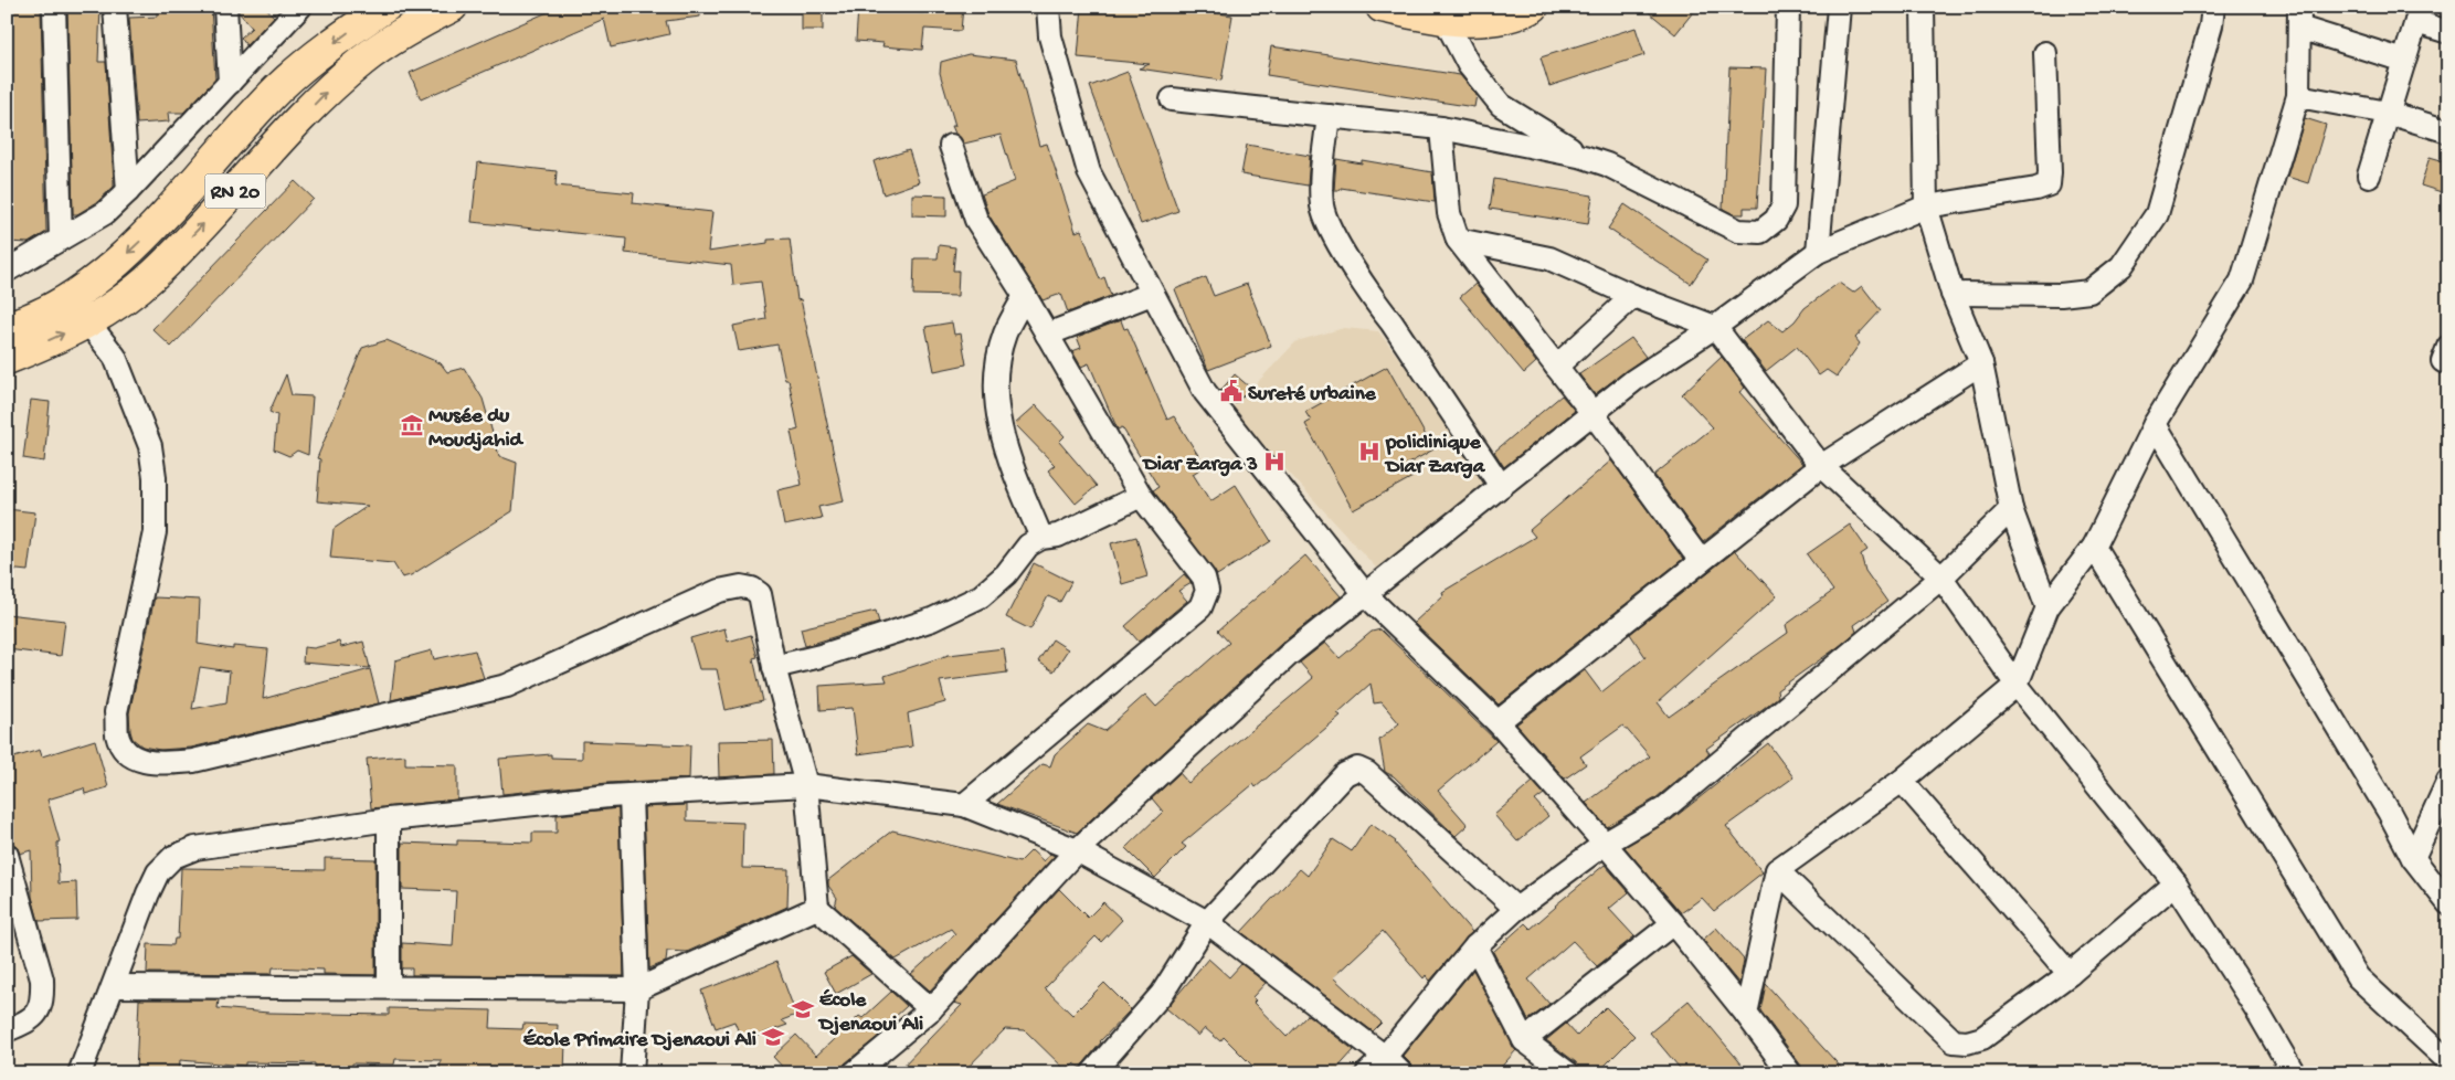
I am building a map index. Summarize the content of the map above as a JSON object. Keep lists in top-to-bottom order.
{
  "streets": {
    "main road": ["RN 20"]
  },
  "places": {
    "public building": ["Sureté urbaine"],
    "museum": ["Musée du Moudjahid"],
    "hospital": ["policlinique Diar Zarga", "Diar Zarga 3"],
    "school or university": ["École Djenaoui Ali", "École Primaire Djenaoui Ali"]
  }
}
